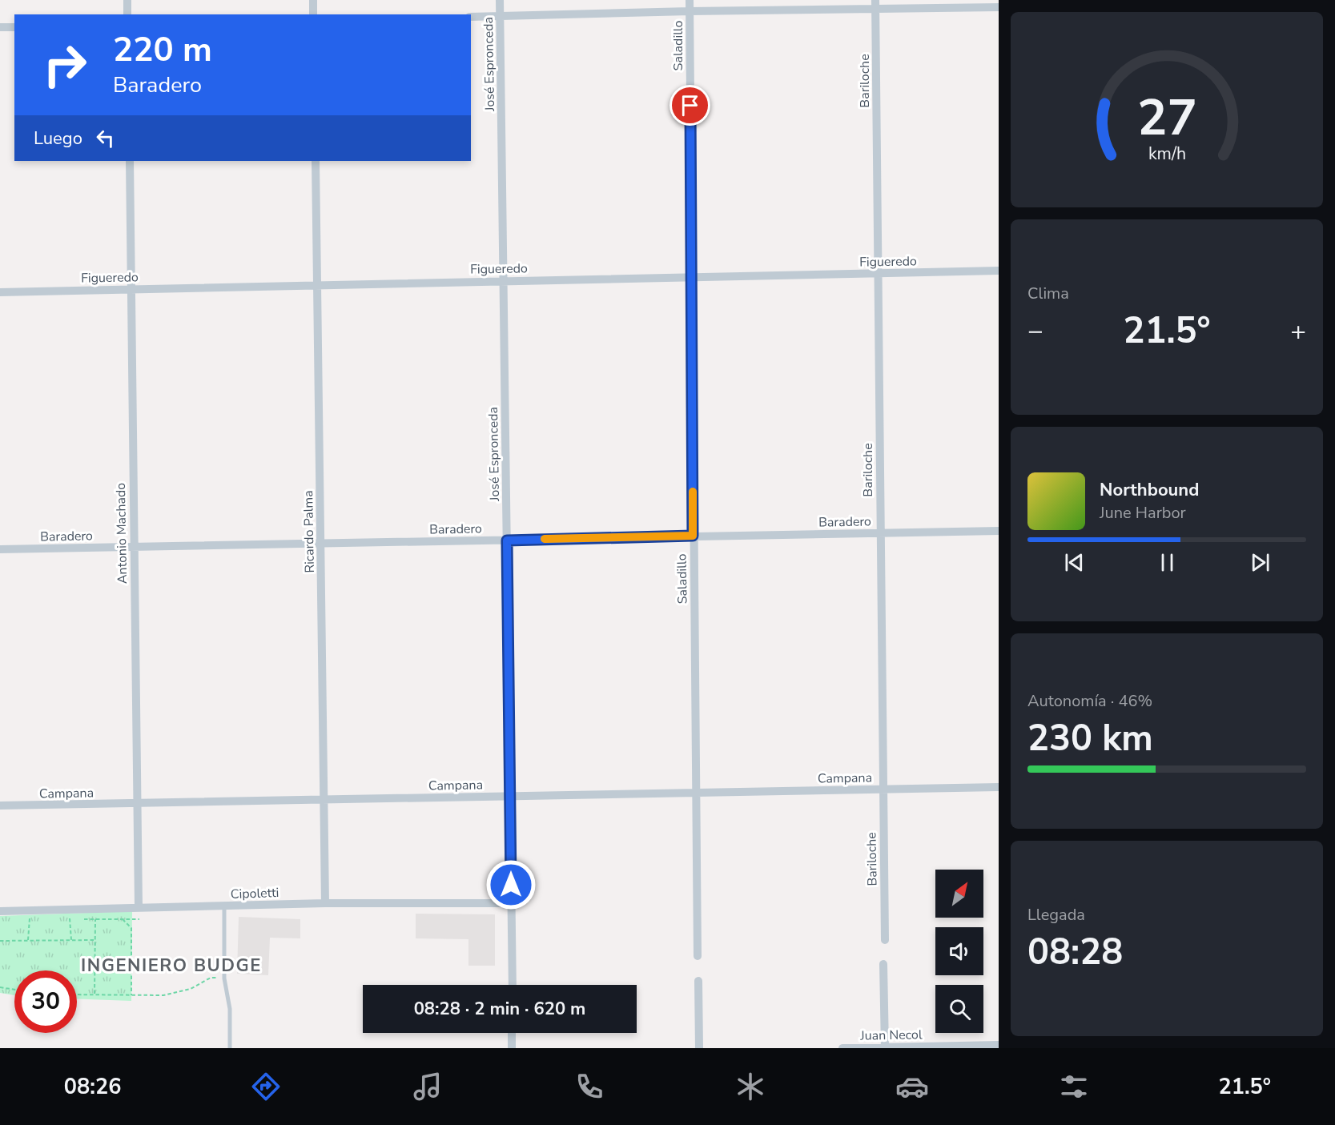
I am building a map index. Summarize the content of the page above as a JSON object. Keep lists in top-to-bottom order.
{
  "streets": {
    "street": [
      "Saladillo",
      "José Espronceda",
      "Bariloche",
      "Figueredo",
      "Baradero",
      "Ricardo Palma",
      "Antonio Machado",
      "Campana",
      "Cipoletti",
      "Juan Necol"
    ]
  },
  "crossings": [
    ["Saladillo", "Figueredo"],
    ["Saladillo", "Baradero"],
    ["Saladillo", "Campana"],
    ["José Espronceda", "Figueredo"],
    ["José Espronceda", "Baradero"],
    ["José Espronceda", "Campana"],
    ["José Espronceda", "Cipoletti"],
    ["Bariloche", "Figueredo"],
    ["Bariloche", "Baradero"],
    ["Bariloche", "Campana"],
    ["Figueredo", "Ricardo Palma"],
    ["Figueredo", "Antonio Machado"],
    ["Baradero", "Ricardo Palma"],
    ["Baradero", "Antonio Machado"],
    ["Ricardo Palma", "Campana"],
    ["Ricardo Palma", "Cipoletti"],
    ["Antonio Machado", "Campana"],
    ["Antonio Machado", "Cipoletti"]
  ],
  "districts": ["INGENIERO BUDGE"],
  "north": "top right",
  "page": {
    "turn": ["220 m", "Baradero"],
    "then": "Luego",
    "tile": [
      "Clima",
      ["Autonomía · 46%", "230 km"],
      ["Llegada", "08:28"]
    ],
    "heat": ["−", "21.5°", "+"],
    "song": ["Northbound", "June Harbor"],
    "limit": "30",
    "trip": "08:28 · 2 min · 620 m",
    "tabs": ["08:26", "21.5°"],
    "gauge": ["27", "km/h"]
  }
}
